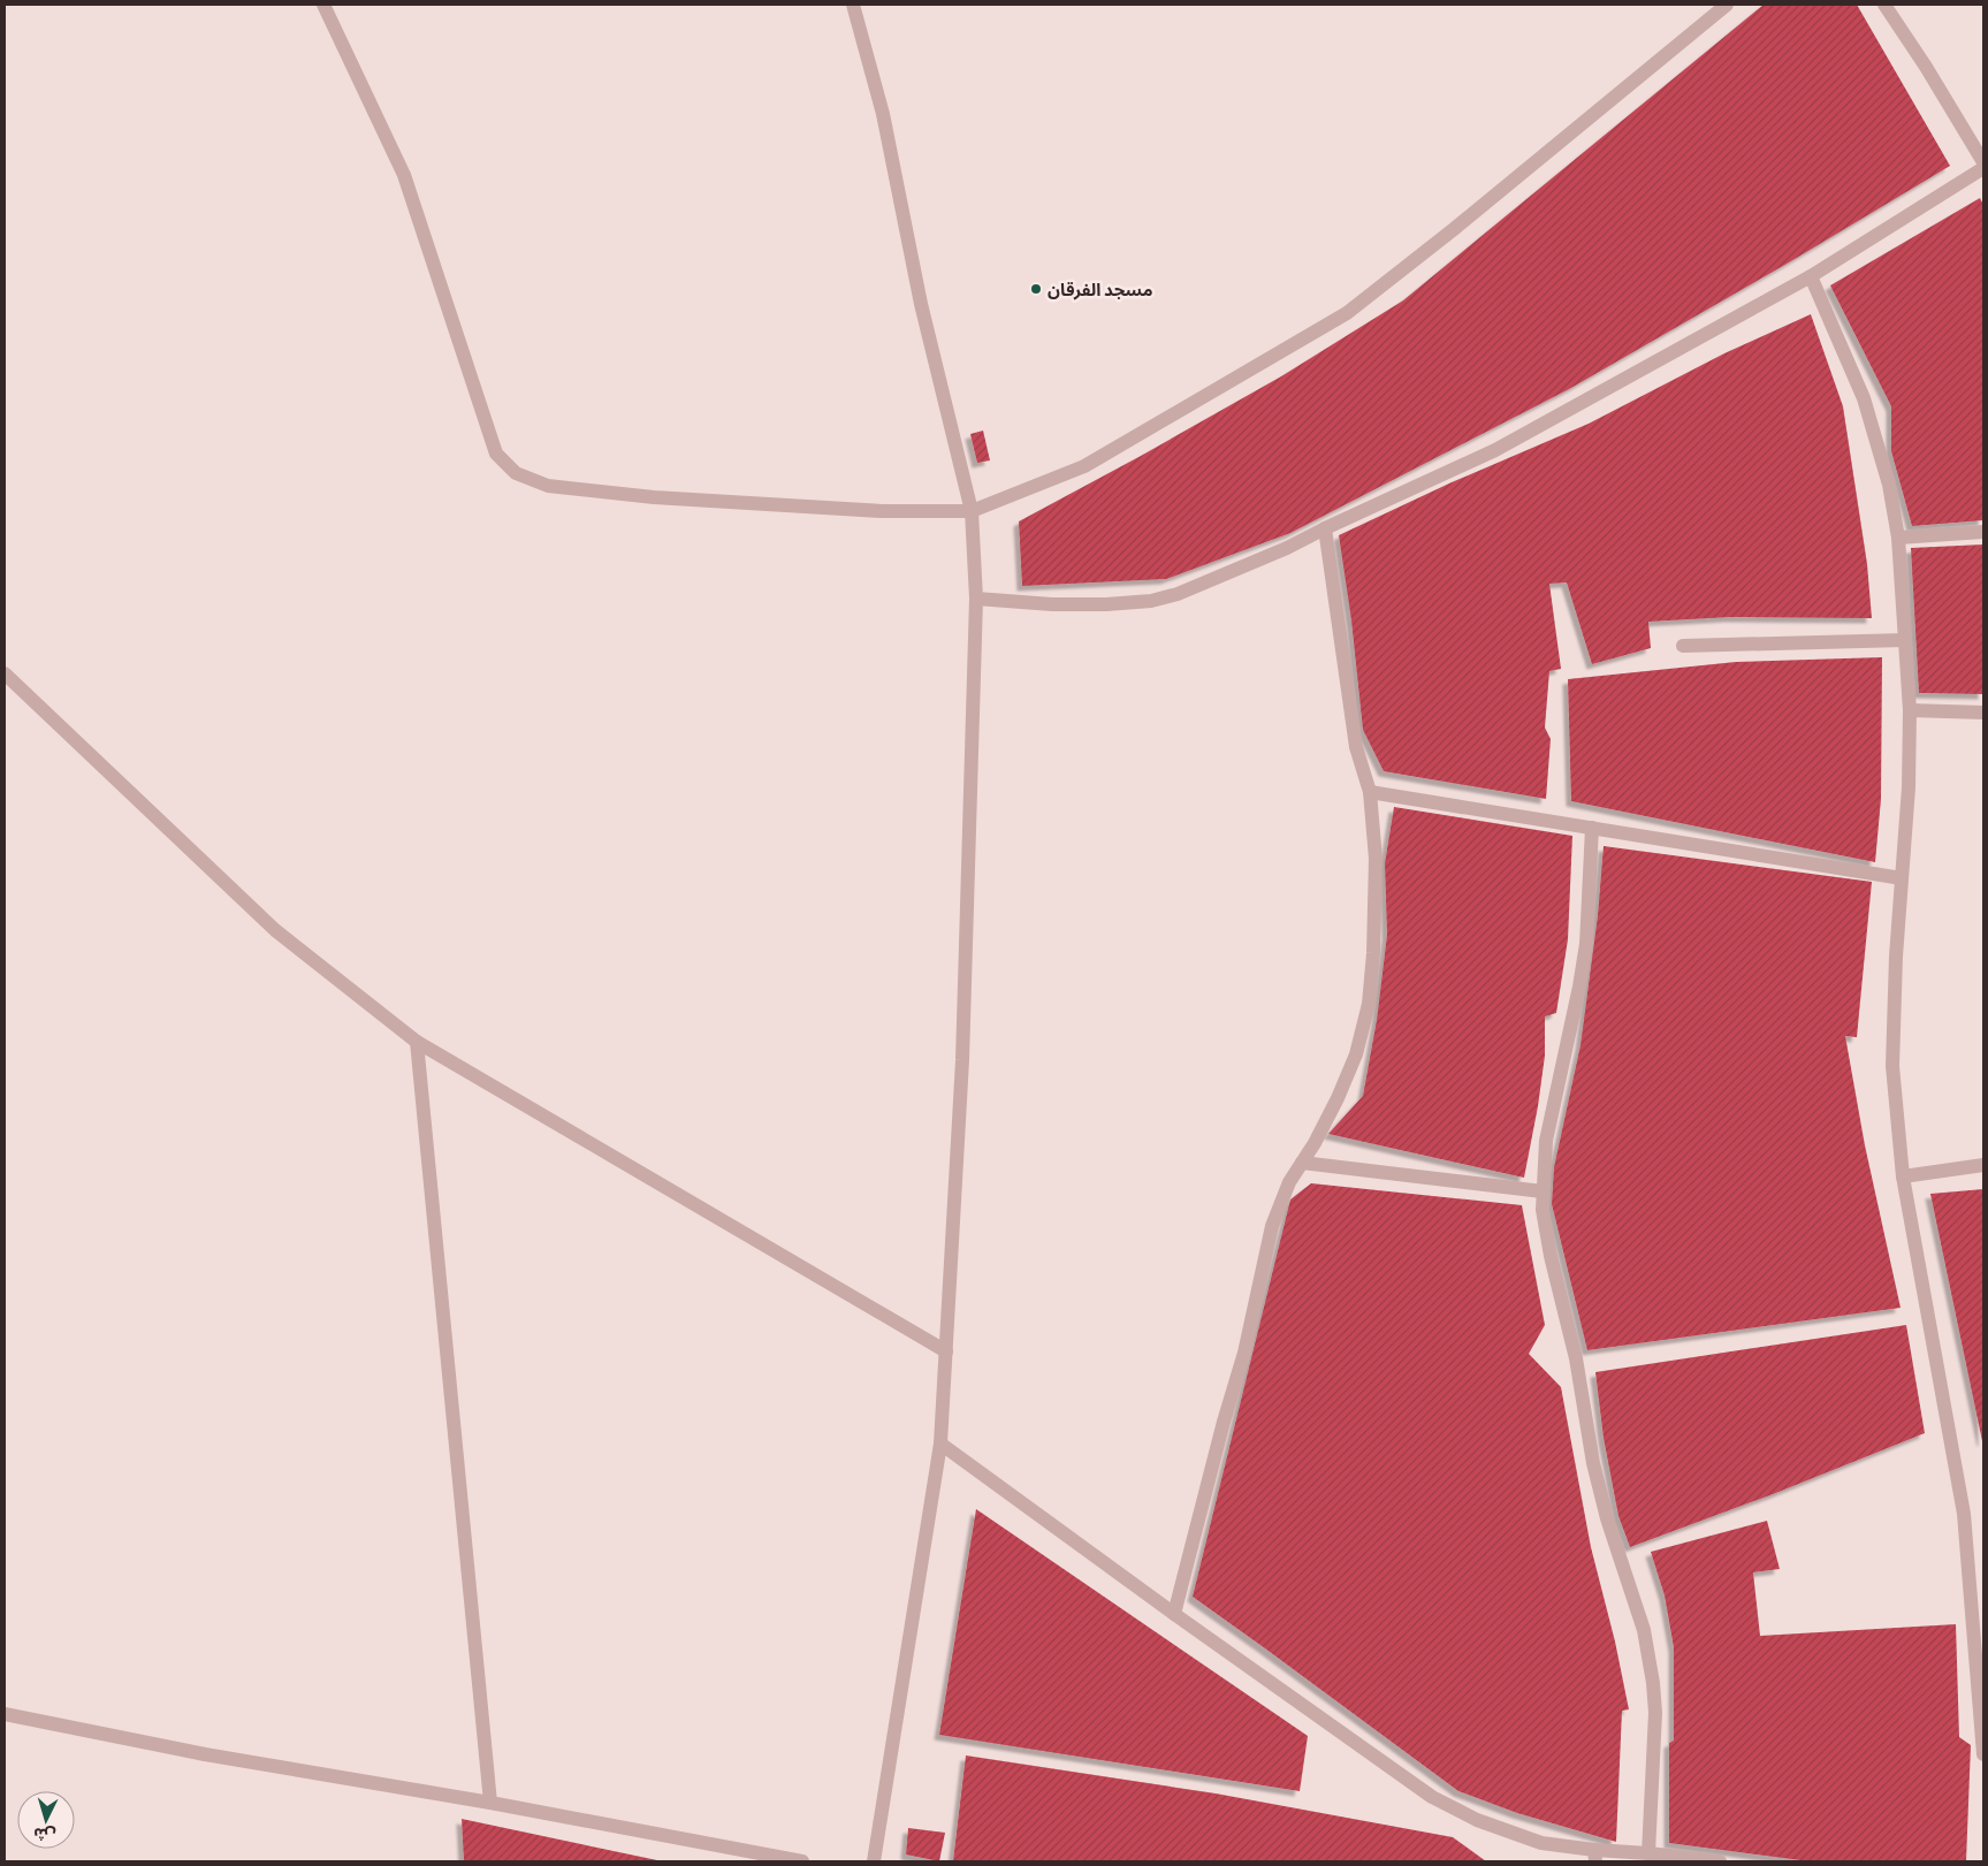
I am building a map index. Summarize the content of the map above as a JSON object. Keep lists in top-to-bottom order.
{
  "places": ["مسجد الفرقان"],
  "north": "bottom"
}
